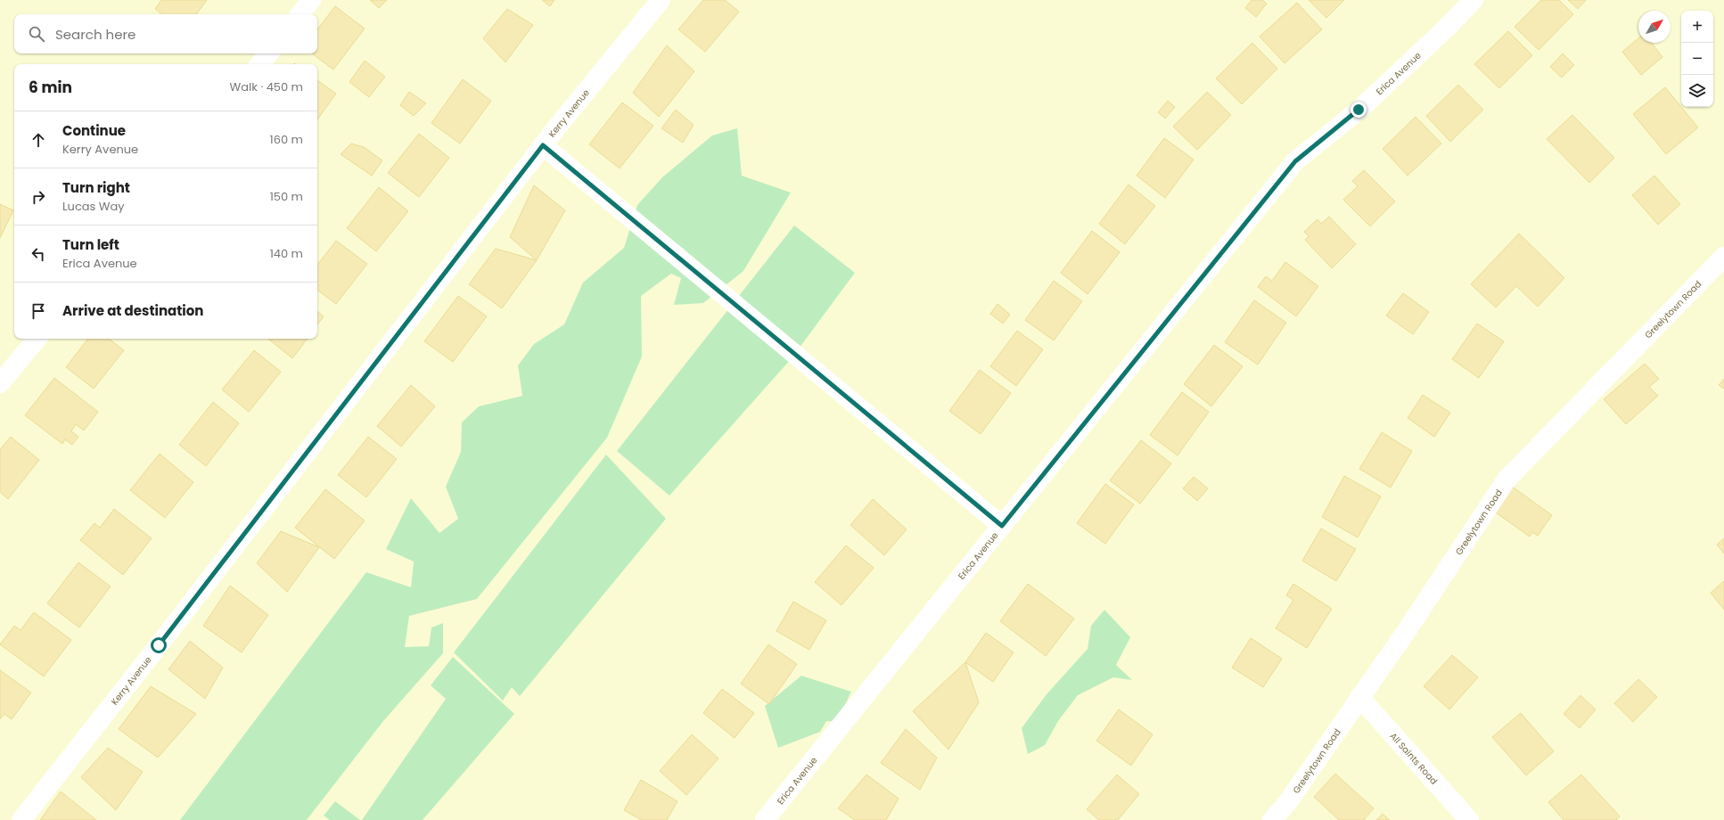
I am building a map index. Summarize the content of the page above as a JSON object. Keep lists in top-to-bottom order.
{
  "streets": {
    "street": [
      "Erica Avenue",
      "Kerry Avenue",
      "Greelytown Road",
      "All Saints Road"
    ]
  },
  "crossings": [
    ["Greelytown Road", "All Saints Road"]
  ],
  "north": "top right",
  "page": {
    "map_buttons": ["+", "−"],
    "search": "Search here",
    "heading": ["6 min", "Walk · 450 m"],
    "list": [
      ["Continue", "Kerry Avenue", "160 m"],
      ["Turn right", "Lucas Way", "150 m"],
      ["Turn left", "Erica Avenue", "140 m"],
      "Arrive at destination"
    ]
  }
}
